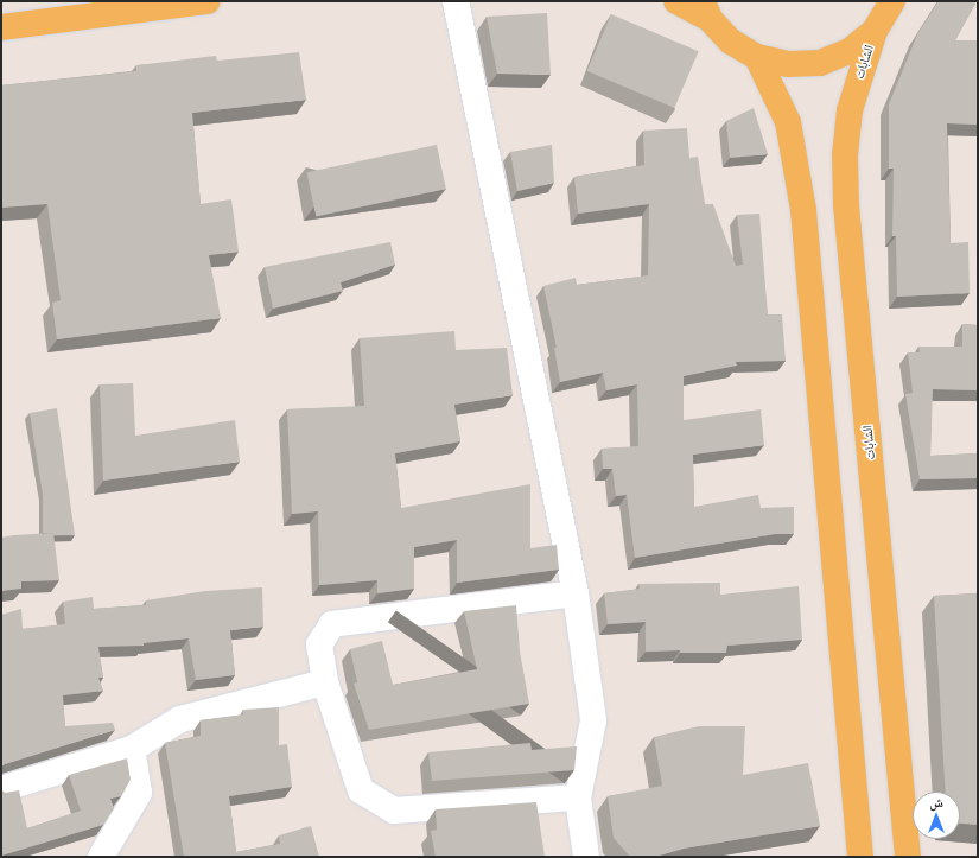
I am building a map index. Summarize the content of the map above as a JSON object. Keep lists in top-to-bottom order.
{
  "streets": {
    "main road": ["الشابات"]
  },
  "north": "top"
}
